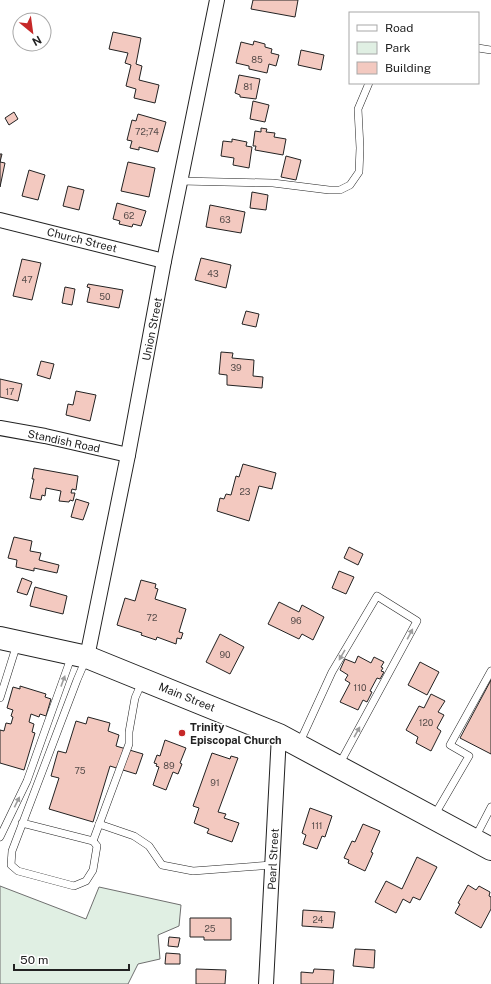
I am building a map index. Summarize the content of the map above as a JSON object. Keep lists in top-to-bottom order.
{
  "streets": {
    "main road": ["Main Street"],
    "street": [
      "Church Street",
      "Union Street",
      "Standish Road",
      "Pearl Street"
    ]
  },
  "crossings": [
    ["Church Street", "Union Street"],
    ["Union Street", "Standish Road"],
    ["Union Street", "Main Street"],
    ["Main Street", "Pearl Street"]
  ],
  "places": ["Trinity Episcopal Church"],
  "house_numbers": [
    "85",
    "81",
    "72;74",
    "62",
    "63",
    "43",
    "47",
    "50",
    "39",
    "17",
    "23",
    "72",
    "96",
    "90",
    "110",
    "120",
    "89",
    "75",
    "91",
    "111",
    "24",
    "25"
  ],
  "legend": ["Road", "Park", "Building"],
  "scale_bar": "50 m",
  "north": "bottom right"
}
